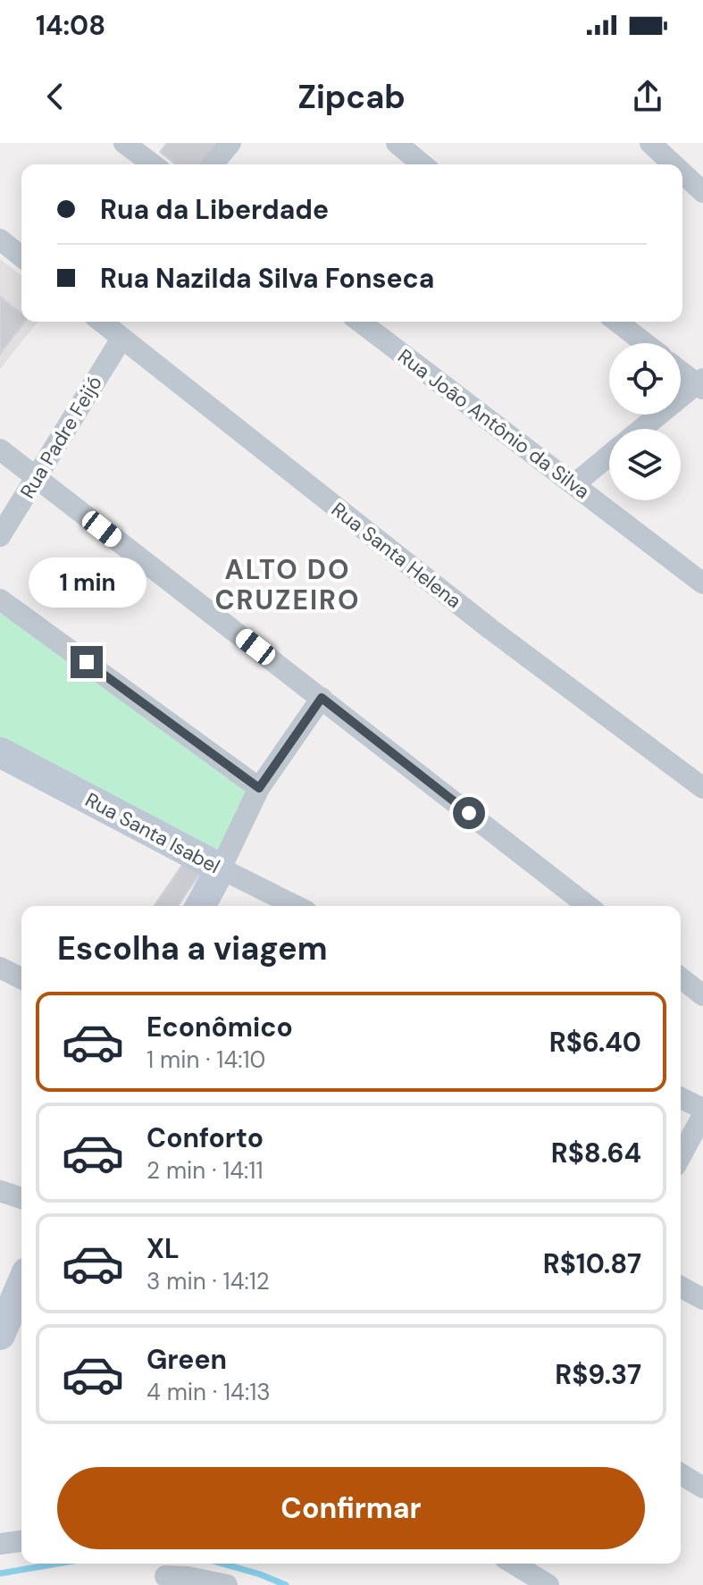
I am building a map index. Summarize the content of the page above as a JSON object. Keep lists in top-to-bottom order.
{
  "streets": {
    "street": [
      "Rua João Antônio da Silva",
      "Rua Padre Feijó",
      "Rua Santa Helena",
      "Rua Santa Isabel"
    ]
  },
  "crossings": [
    ["Rua Padre Feijó", "Rua Santa Helena"]
  ],
  "districts": ["ALTO DO CRUZEIRO"],
  "page": {
    "status": "14:08",
    "header": "Zipcab",
    "banner": ["Rua da Liberdade", "Rua Nazilda Silva Fonseca"],
    "bubble": "1 min",
    "heading": "Escolha a viagem",
    "list": [
      {
        "name": "Econômico",
        "note": "1 min · 14:10",
        "value": "R$6.40"
      },
      {
        "name": "Conforto",
        "note": "2 min · 14:11",
        "value": "R$8.64"
      },
      {
        "name": "XL",
        "note": "3 min · 14:12",
        "value": "R$10.87"
      },
      {
        "name": "Green",
        "note": "4 min · 14:13",
        "value": "R$9.37"
      }
    ],
    "buttons": "Confirmar"
  }
}
